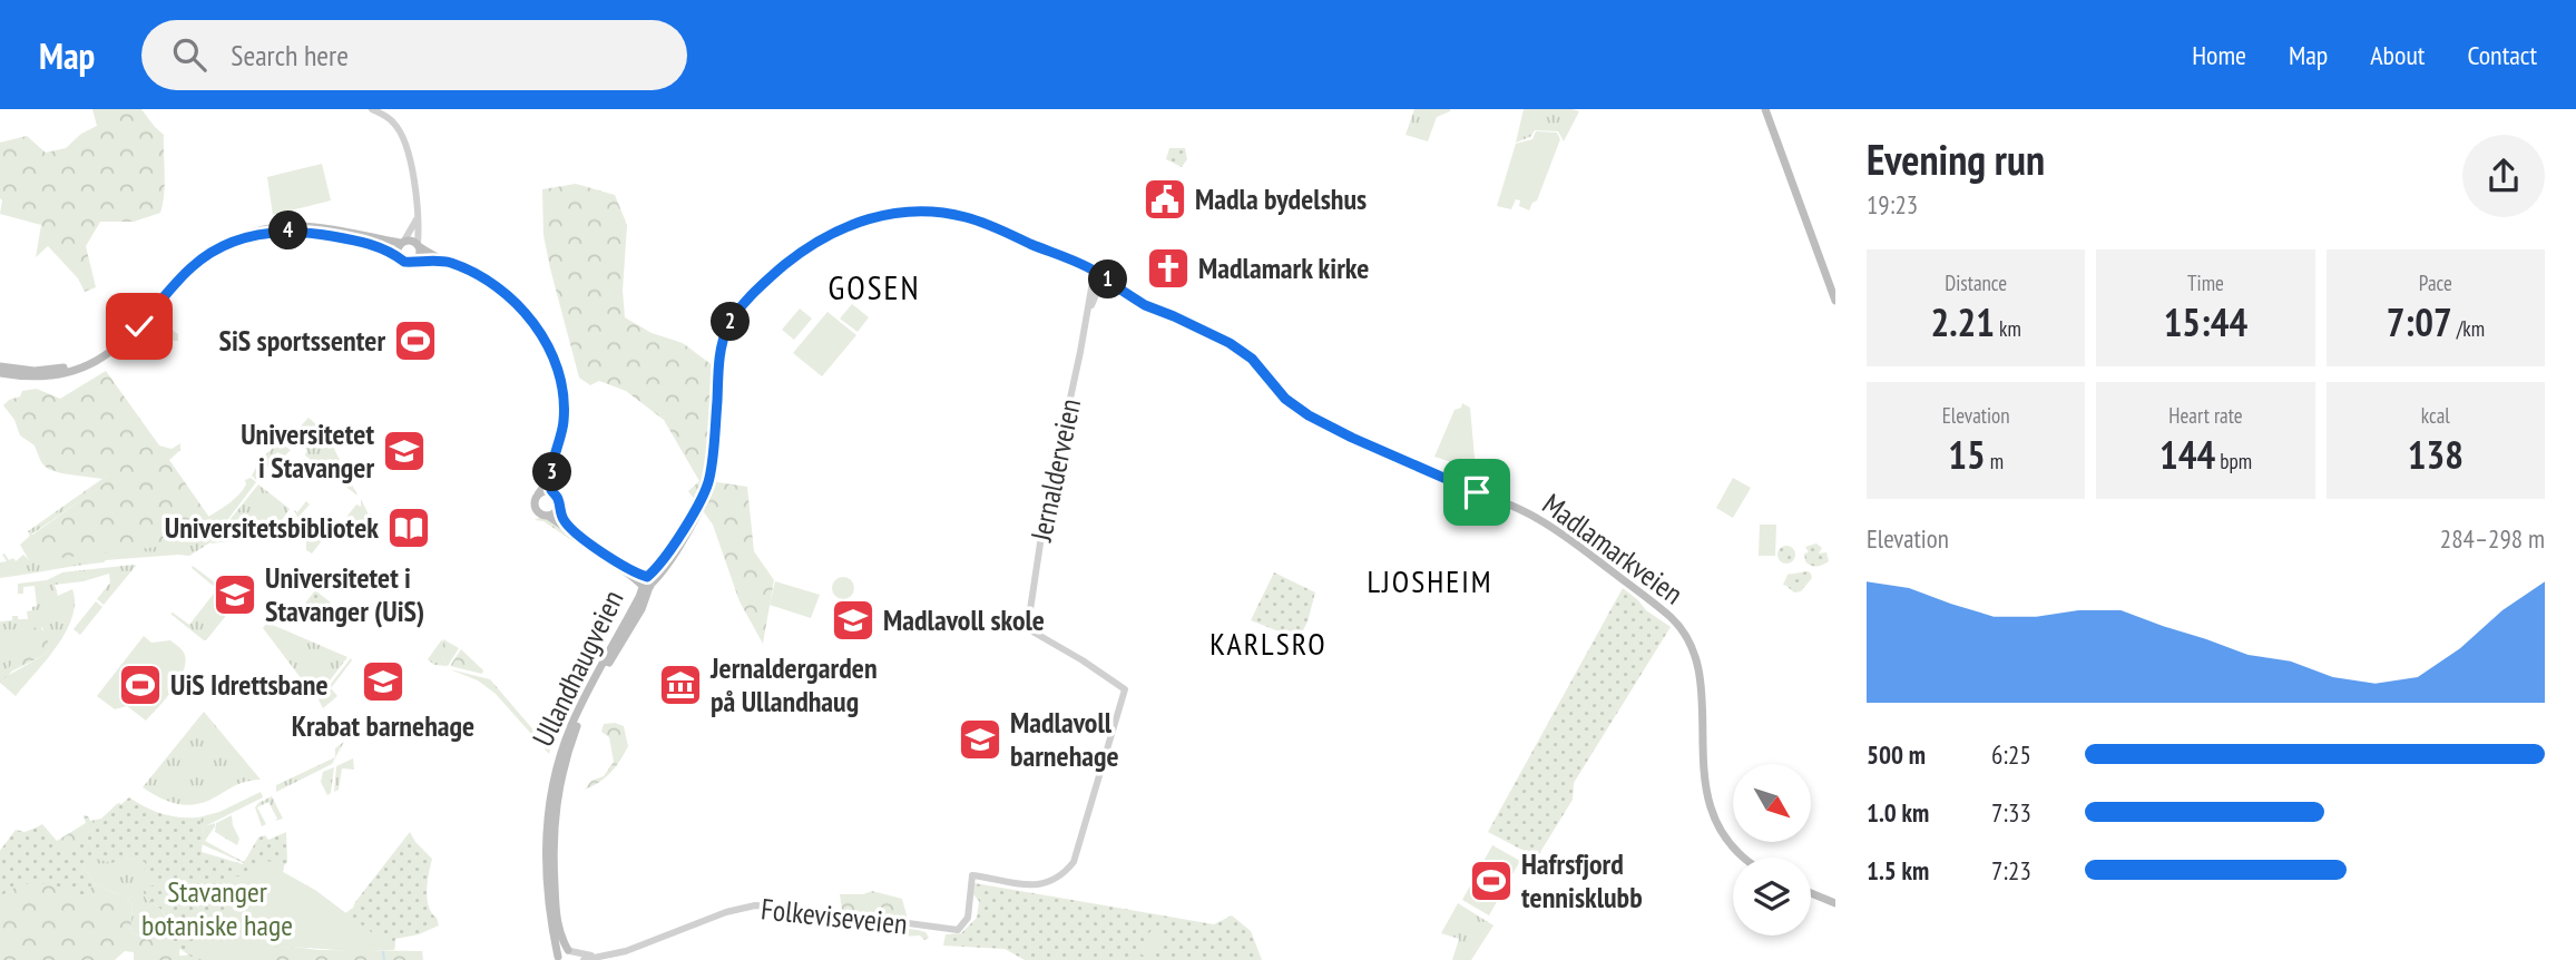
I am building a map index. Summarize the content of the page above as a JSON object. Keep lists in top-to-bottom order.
{
  "streets": {
    "main road": ["Madlamarkveien", "Ullandhaugveien"],
    "street": ["Jernalderveien", "Folkeviseveien"]
  },
  "crossings": [
    ["Jernalderveien", "Madlamarkveien"],
    ["Jernalderveien", "Folkeviseveien"],
    ["Madlamarkveien", "Ullandhaugveien"],
    ["Ullandhaugveien", "Folkeviseveien"]
  ],
  "districts": ["GOSEN", "LJOSHEIM", "KARLSRO"],
  "parks": ["Stavanger botaniske hage"],
  "places": {
    "public building": ["Madla bydelshus"],
    "church": ["Madlamark kirke"],
    "sports": ["SiS sportssenter", "UiS Idrettsbane", "Hafrsfjord tennisklubb"],
    "school or university": [
      "Universitetet i Stavanger",
      "Universitetet i Stavanger (UiS)",
      "Madlavoll skole",
      "Krabat barnehage",
      "Madlavoll barnehage"
    ],
    "library": ["Universitetsbibliotek"],
    "museum": ["Jernaldergarden på Ullandhaug"]
  },
  "north": "bottom right",
  "page": {
    "header": "Map",
    "search": "Search here",
    "nav": [
      "Home",
      "Map",
      "About",
      "Contact"
    ],
    "heading": ["Evening run", "19:23"],
    "pins": [
      "4",
      "1",
      "2",
      "3"
    ],
    "stats": [
      ["Distance", "2.21 km"],
      ["Time", "15:44"],
      ["Pace", "7:07 /km"],
      ["Elevation", "15 m"],
      ["Heart rate", "144 bpm"],
      ["kcal", "138"]
    ],
    "chart": ["Elevation", "284–298 m"],
    "list": [
      {
        "name": "500 m",
        "note": "6:25"
      },
      {
        "name": "1.0 km",
        "note": "7:33"
      },
      {
        "name": "1.5 km",
        "note": "7:23"
      }
    ]
  }
}
